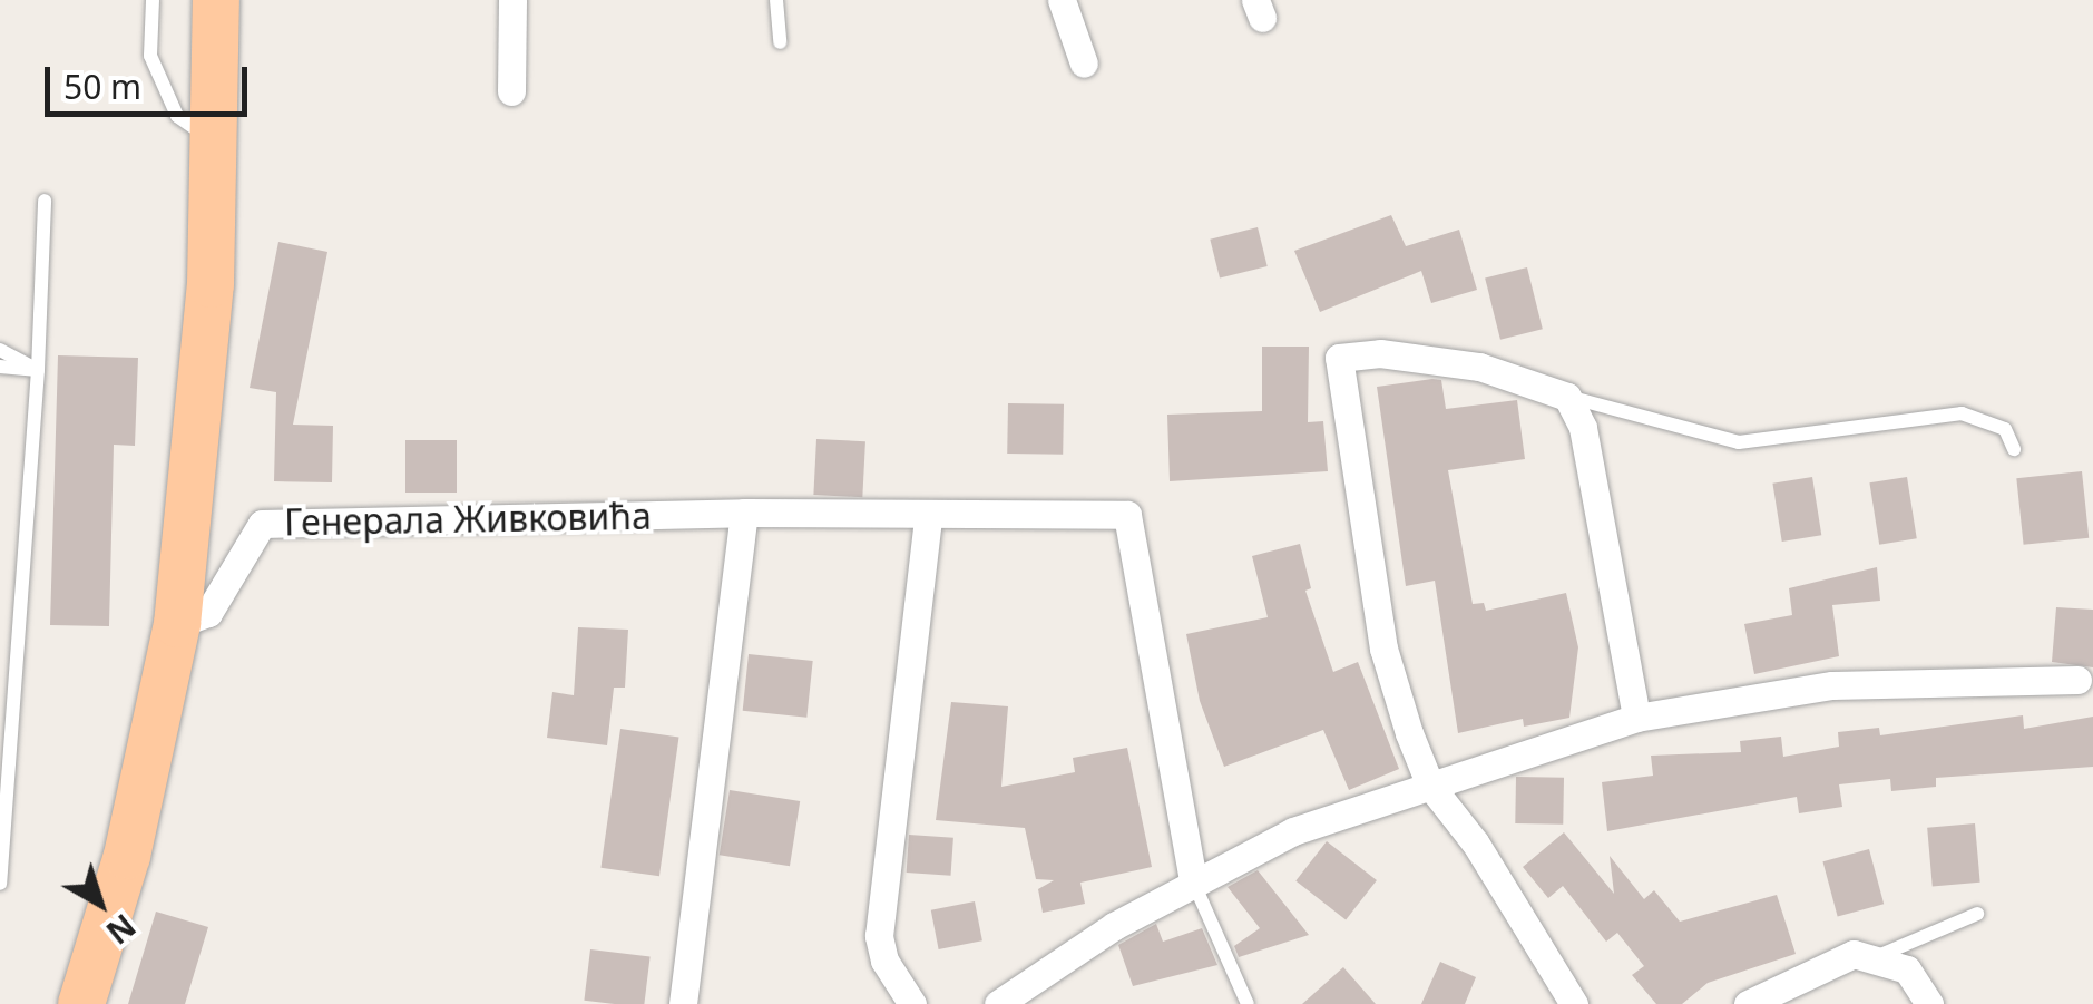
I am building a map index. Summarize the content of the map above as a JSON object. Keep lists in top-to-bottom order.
{
  "streets": {
    "street": ["Генерала Живковића"]
  },
  "scale_bar": "50 m",
  "north": "bottom right"
}
